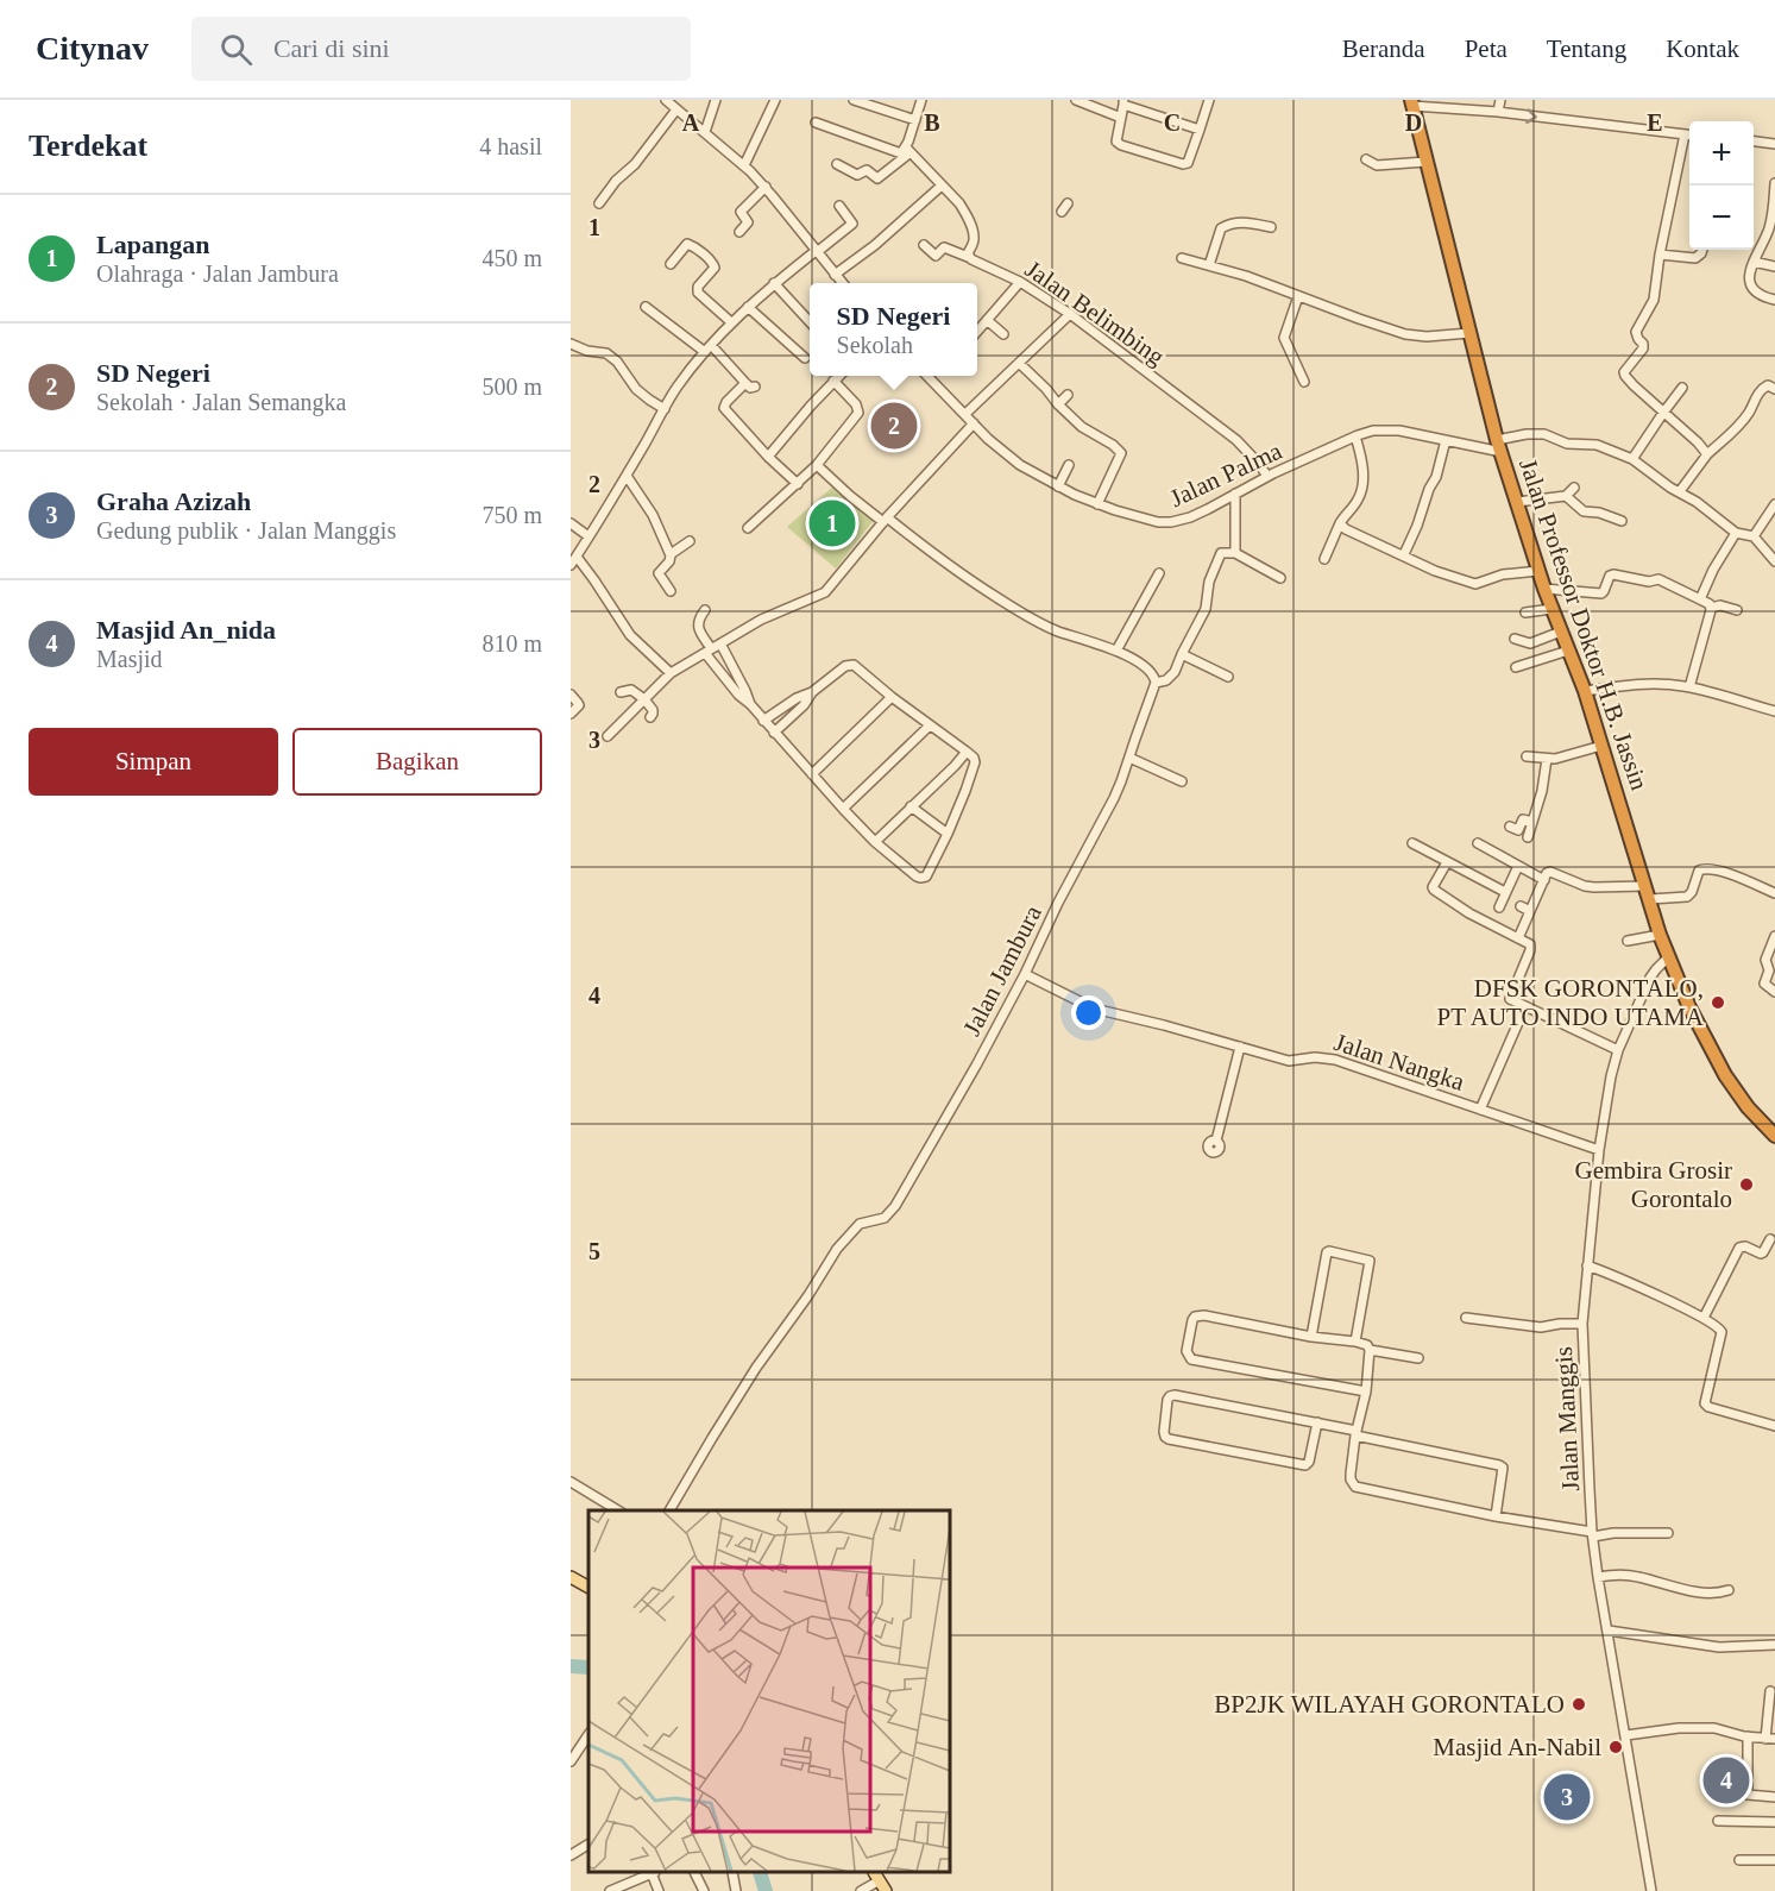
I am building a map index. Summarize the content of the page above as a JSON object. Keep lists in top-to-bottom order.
{
  "streets": {
    "highway": ["Jalan Professor Doktor H.B. Jassin"],
    "street": [
      "Jalan Belimbing",
      "Jalan Palma",
      "Jalan Jambura",
      "Jalan Nangka",
      "Jalan Manggis"
    ]
  },
  "crossings": [
    ["Jalan Belimbing", "Jalan Palma"],
    ["Jalan Palma", "Jalan Professor Doktor H.B. Jassin"],
    ["Jalan Professor Doktor H.B. Jassin", "Jalan Manggis"],
    ["Jalan Jambura", "Jalan Nangka"],
    ["Jalan Nangka", "Jalan Manggis"]
  ],
  "places": [
    "DFSK GORONTALO, PT AUTO INDO UTAMA",
    "Gembira Grosir Gorontalo",
    "BP2JK WILAYAH GORONTALO",
    "Masjid An-Nabil"
  ],
  "page": {
    "header": "Citynav",
    "search": "Cari di sini",
    "nav": [
      "Beranda",
      "Peta",
      "Tentang",
      "Kontak"
    ],
    "heading": ["Terdekat", "4 hasil"],
    "map_buttons": ["+", "−"],
    "list": [
      {
        "mark": "1",
        "name": "Lapangan",
        "note": "Olahraga · Jalan Jambura",
        "value": "450 m"
      },
      {
        "mark": "2",
        "name": "SD Negeri",
        "note": "Sekolah · Jalan Semangka",
        "value": "500 m"
      },
      {
        "mark": "3",
        "name": "Graha Azizah",
        "note": "Gedung publik · Jalan Manggis",
        "value": "750 m"
      },
      {
        "mark": "4",
        "name": "Masjid An_nida",
        "note": "Masjid",
        "value": "810 m"
      }
    ],
    "popup": ["SD Negeri", "Sekolah"],
    "pins": [
      "2",
      "1",
      "4",
      "3"
    ],
    "buttons": ["Simpan", "Bagikan"]
  },
  "grid": {
    "columns": [
      "A",
      "B",
      "C",
      "D",
      "E"
    ],
    "rows": [
      "1",
      "2",
      "3",
      "4",
      "5"
    ]
  }
}
